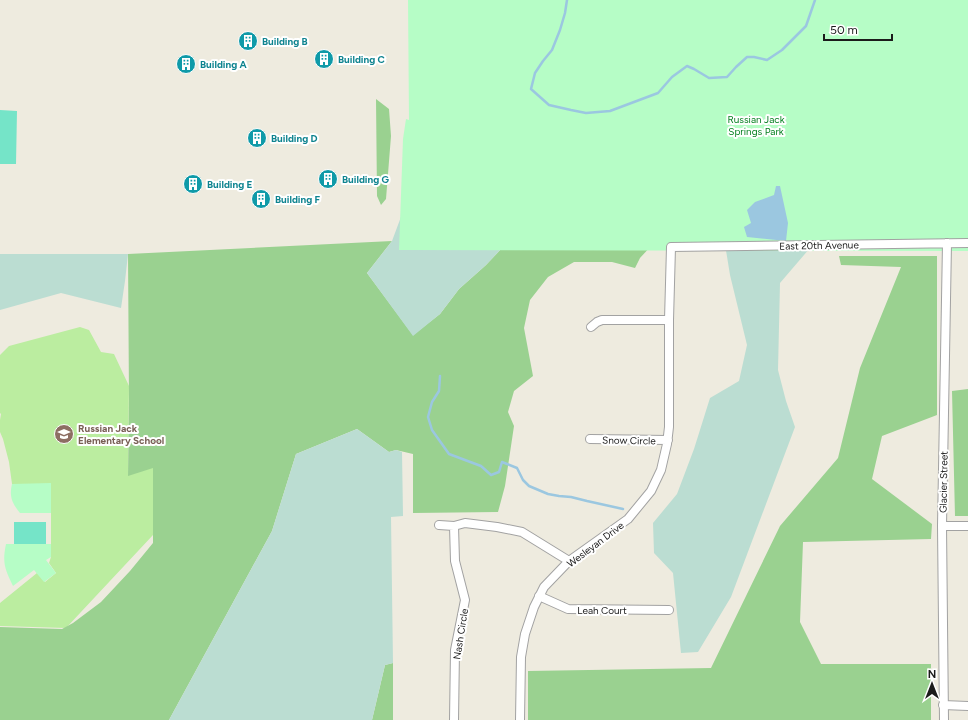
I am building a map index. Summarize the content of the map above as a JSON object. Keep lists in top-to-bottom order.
{
  "streets": {
    "street": [
      "East 20th Avenue",
      "Snow Circle",
      "Glacier Street",
      "Wesleyan Drive",
      "Leah Court",
      "Nash Circle"
    ]
  },
  "crossings": [
    ["East 20th Avenue", "Glacier Street"],
    ["East 20th Avenue", "Wesleyan Drive"],
    ["Snow Circle", "Wesleyan Drive"],
    ["Wesleyan Drive", "Leah Court"]
  ],
  "parks": ["Russian Jack Springs Park"],
  "places": {
    "building": [
      "Building B",
      "Building C",
      "Building A",
      "Building D",
      "Building G",
      "Building E",
      "Building F"
    ],
    "school or university": ["Russian Jack Elementary School"]
  },
  "scale_bar": "50 m",
  "north": "top"
}
